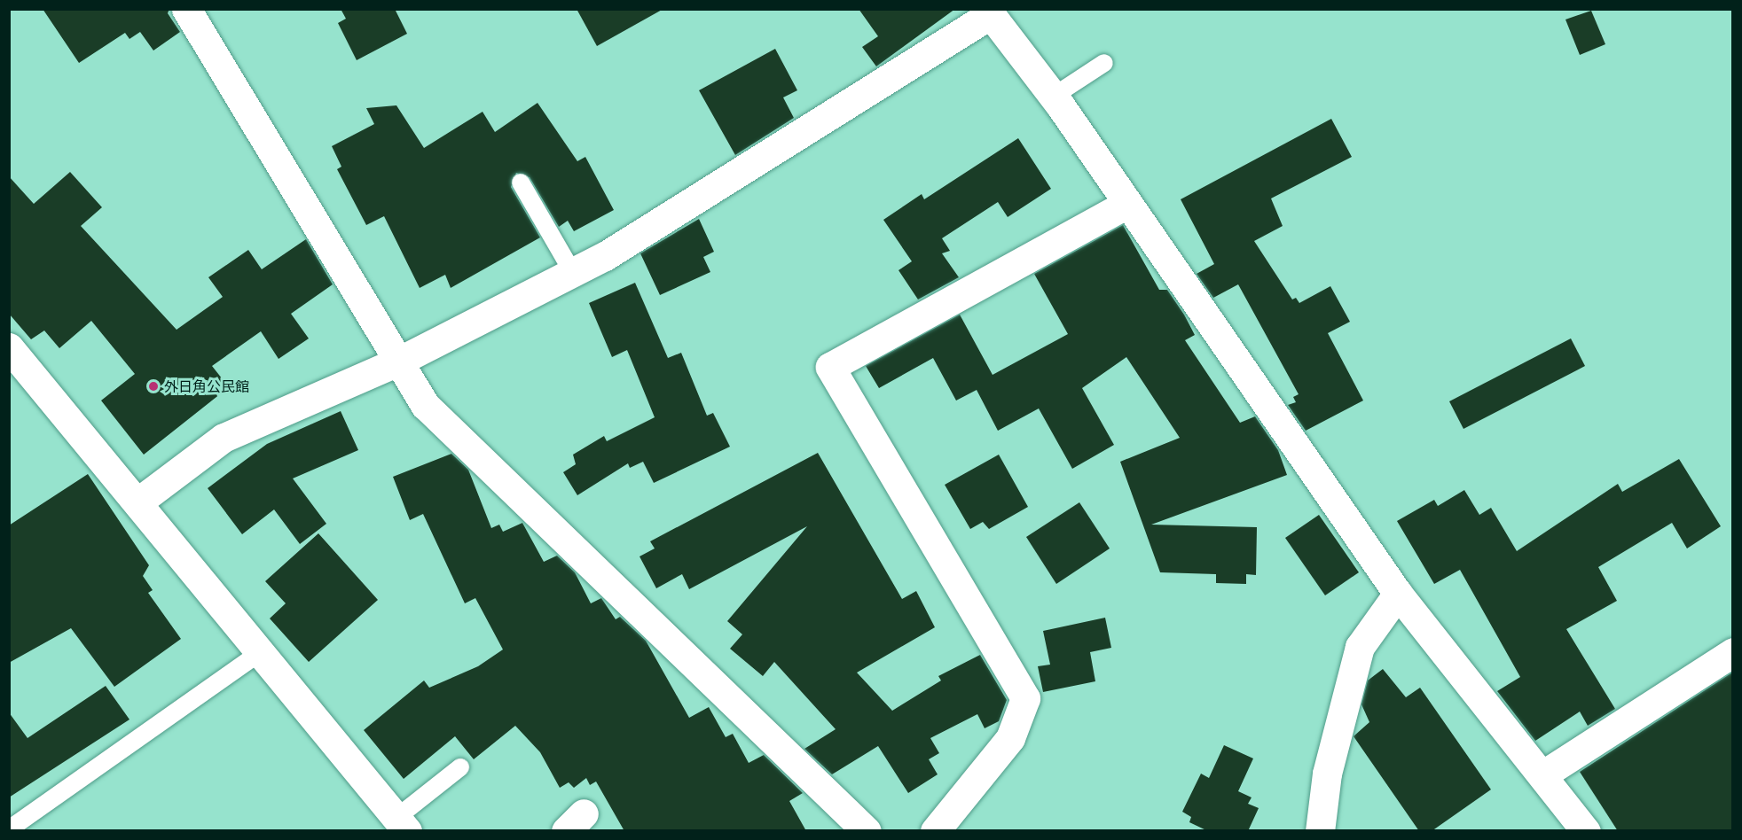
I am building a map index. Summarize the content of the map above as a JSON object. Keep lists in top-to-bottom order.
{
  "places": ["外日角公民館"]
}
